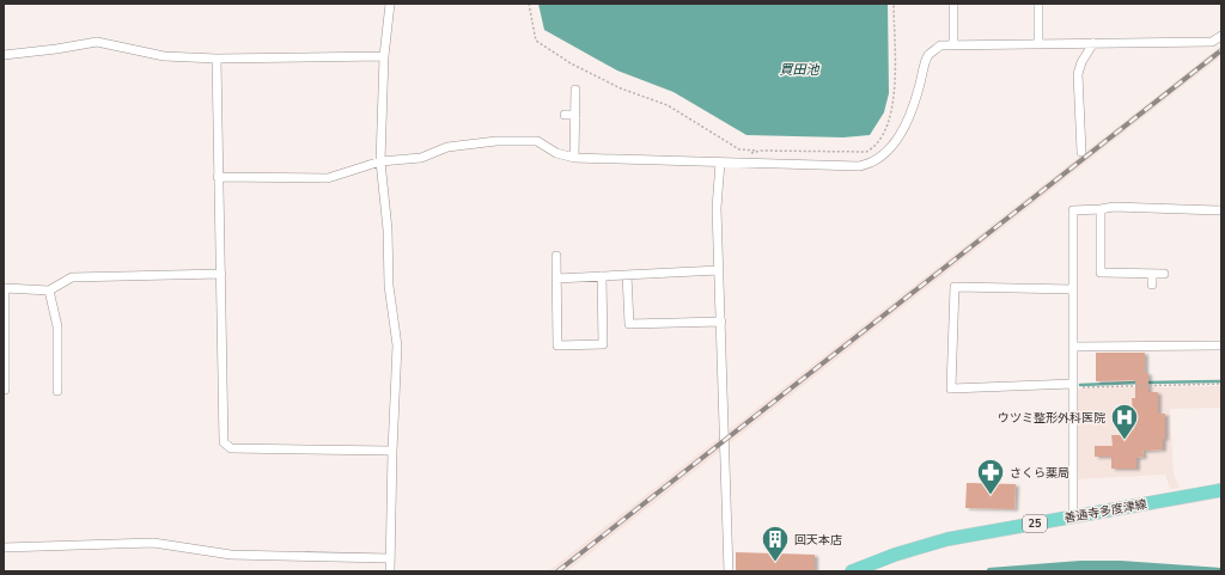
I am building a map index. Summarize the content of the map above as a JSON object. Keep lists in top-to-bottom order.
{
  "streets": {
    "main road": ["善通寺多度津線", "25"]
  },
  "water": ["買田池"],
  "places": {
    "hospital": ["ウツミ整形外科医院"],
    "pharmacy": ["さくら薬局"],
    "building": ["回天本店"]
  }
}
